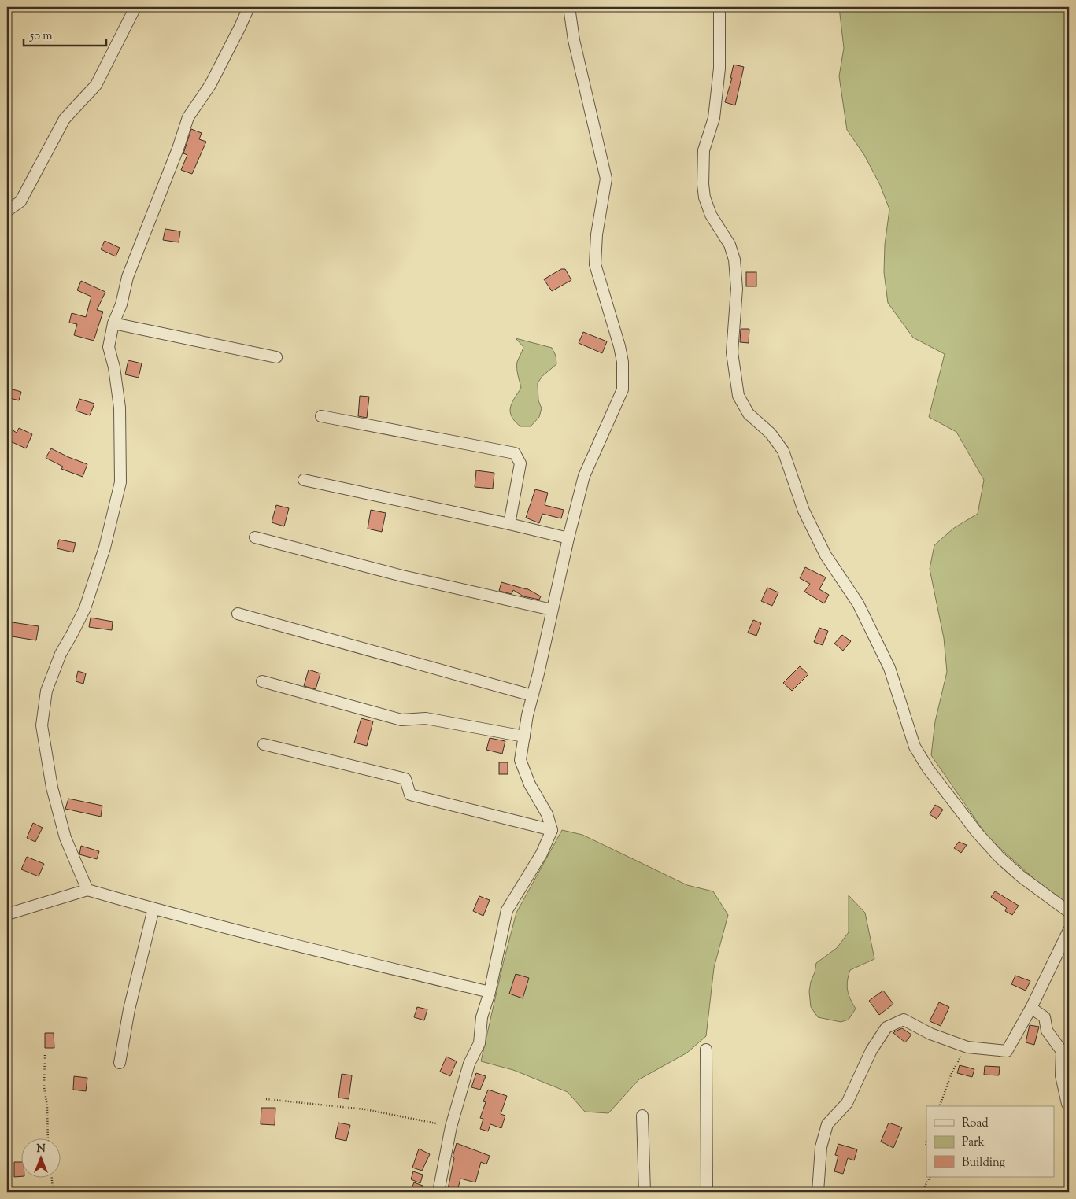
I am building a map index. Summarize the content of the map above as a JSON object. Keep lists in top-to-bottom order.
{
  "legend": ["Road", "Park", "Building"],
  "scale_bar": "50 m",
  "north": "top"
}
